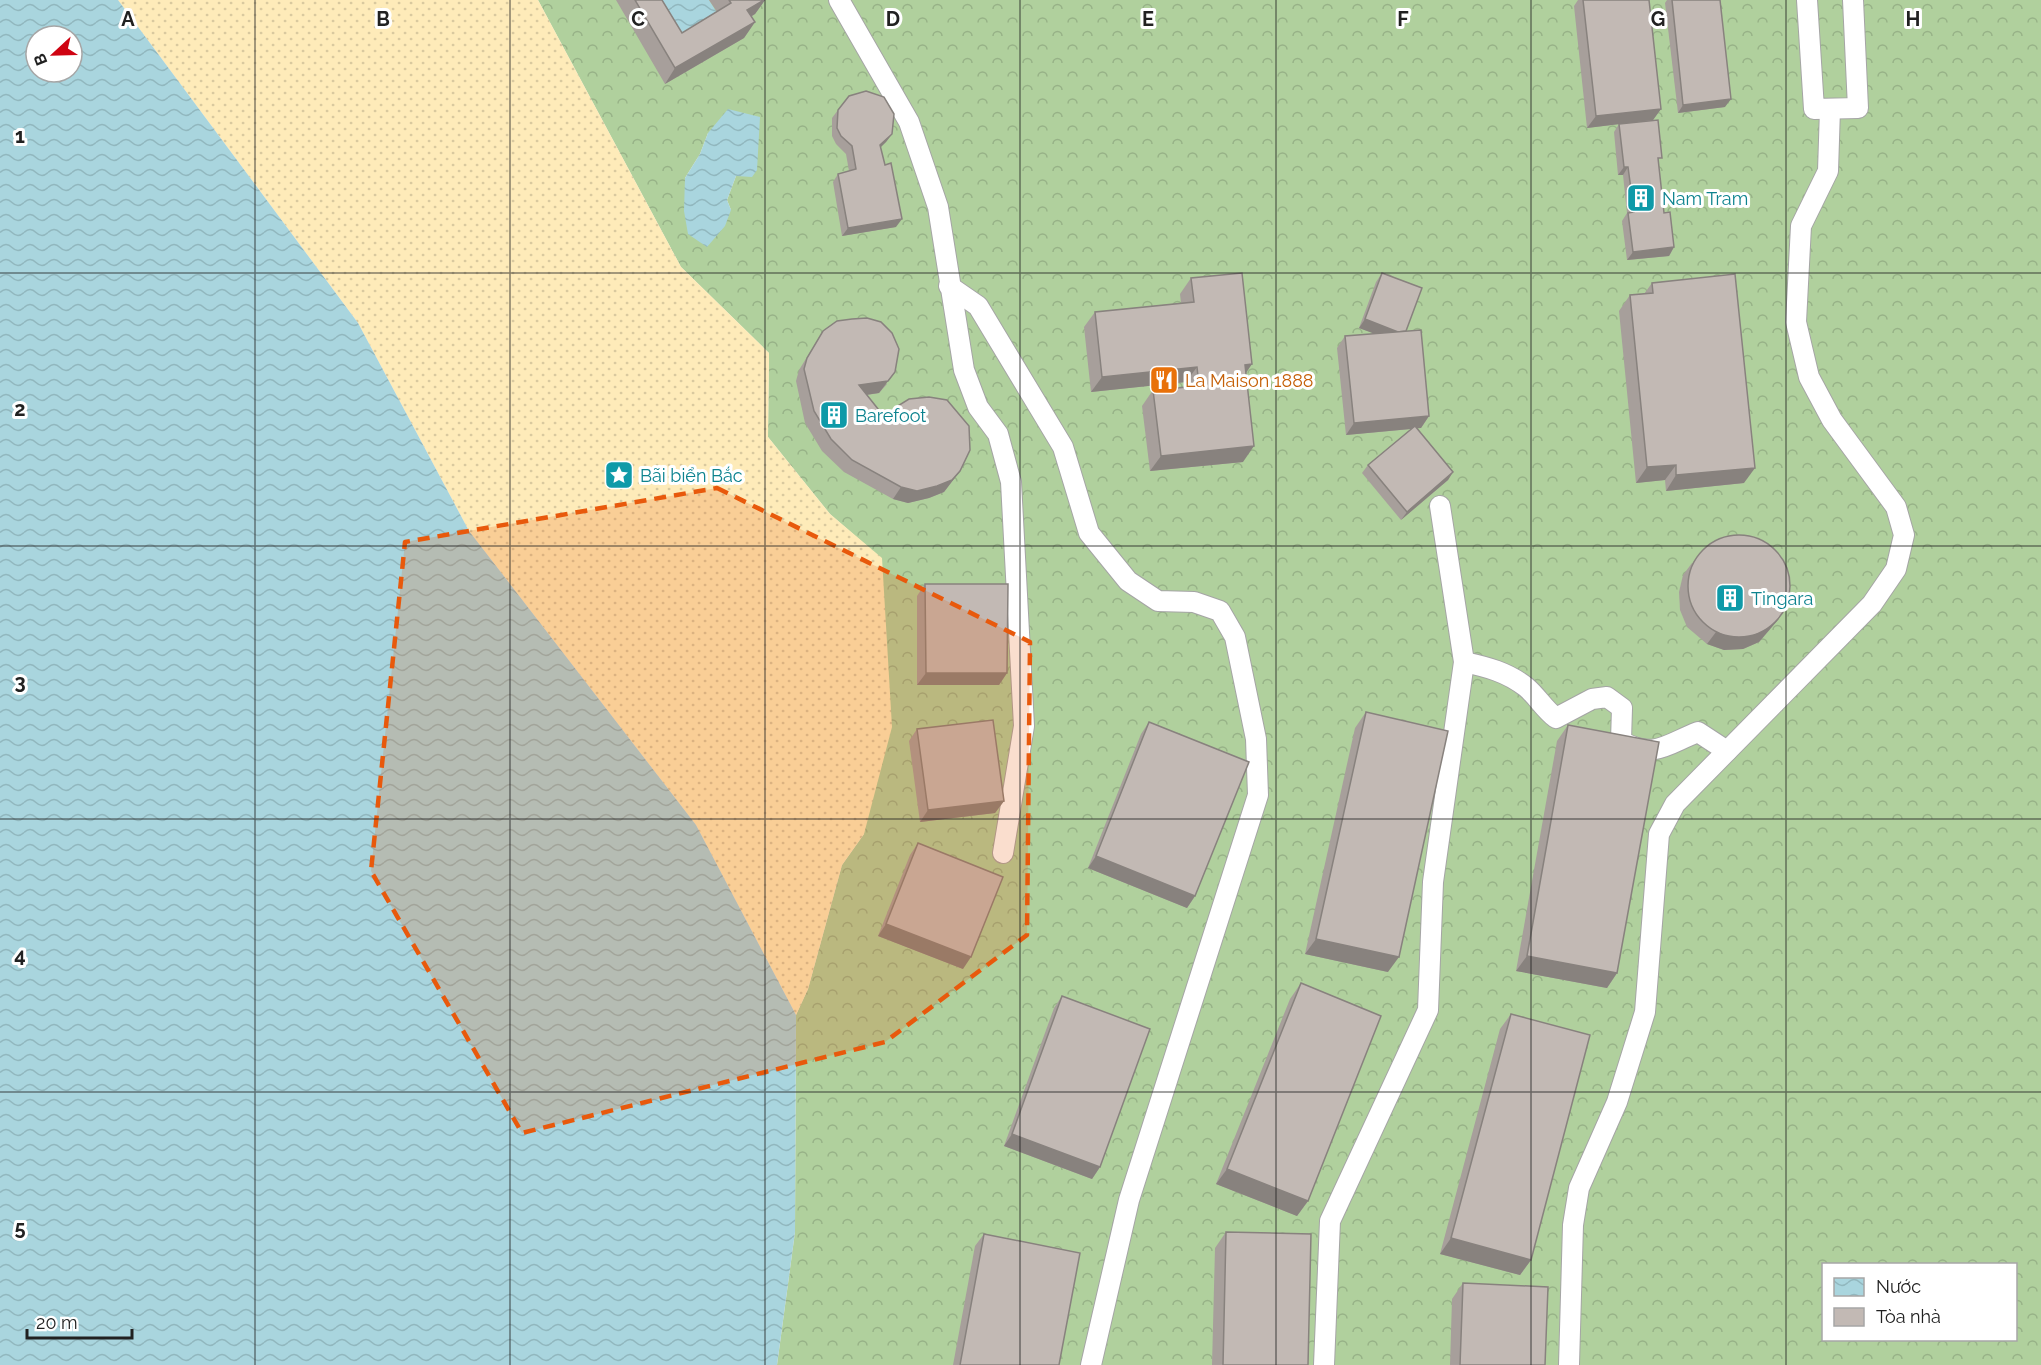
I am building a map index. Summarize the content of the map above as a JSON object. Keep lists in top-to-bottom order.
{
  "places": {
    "building": ["Nam Tram", "Barefoot", "Tingara"],
    "restaurant": ["La Maison 1888"],
    "place": ["Bãi biển Bắc"]
  },
  "legend": ["Nước", "Tòa nhà"],
  "scale_bar": "20 m",
  "north": "left",
  "grid": {
    "columns": [
      "A",
      "B",
      "C",
      "D",
      "E",
      "F",
      "G",
      "H"
    ],
    "rows": [
      "1",
      "2",
      "3",
      "4",
      "5"
    ]
  }
}
